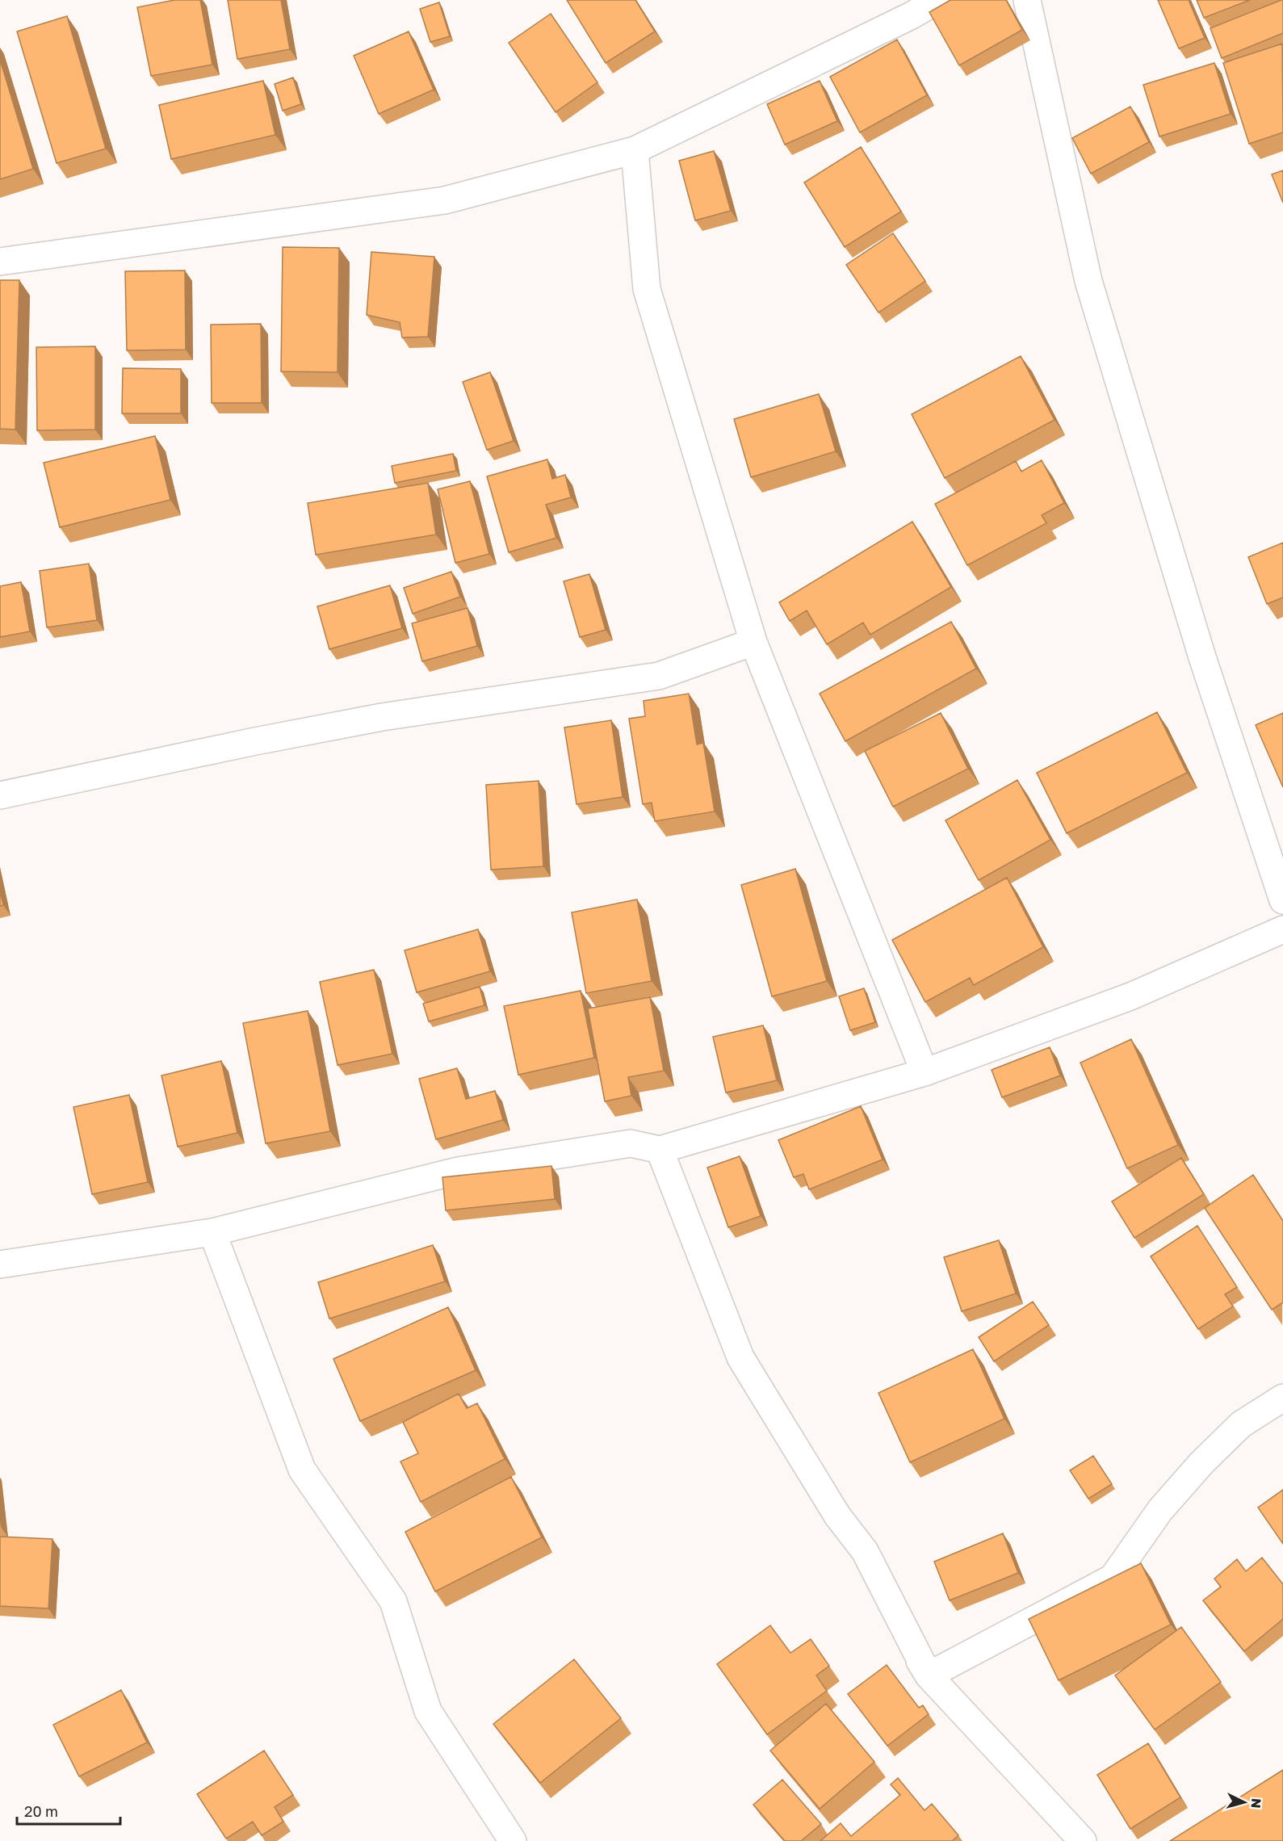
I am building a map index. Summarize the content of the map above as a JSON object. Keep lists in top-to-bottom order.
{
  "scale_bar": "20 m",
  "north": "right"
}
